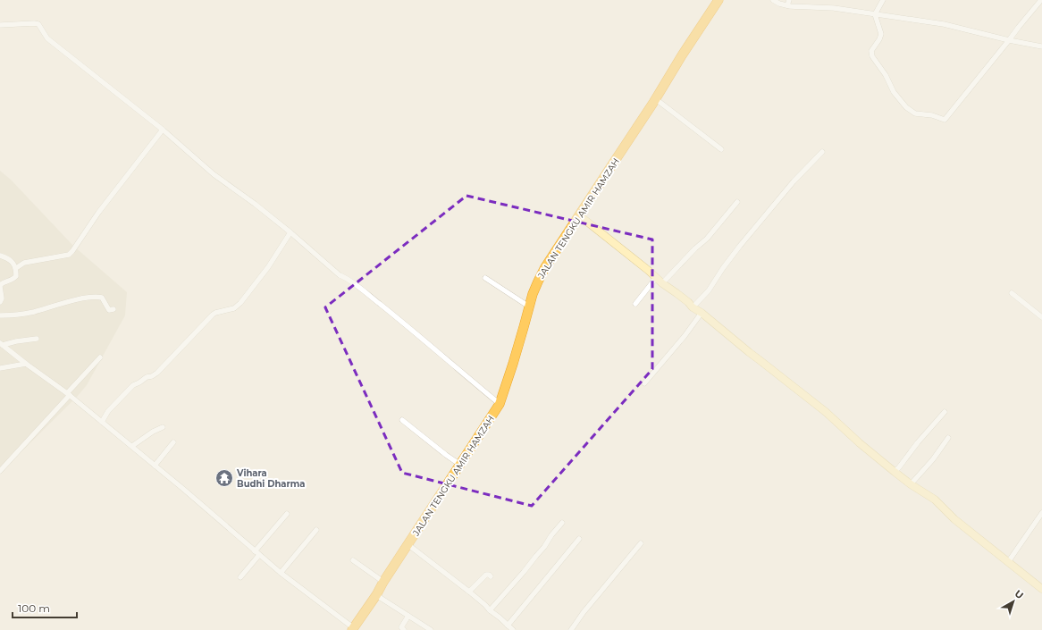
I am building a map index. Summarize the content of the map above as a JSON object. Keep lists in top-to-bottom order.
{
  "streets": {
    "highway": ["JALAN TENGKU AMIR HAMZAH"]
  },
  "places": {
    "temple": ["Vihara Budhi Dharma"]
  },
  "scale_bar": "100 m",
  "north": "top right"
}
